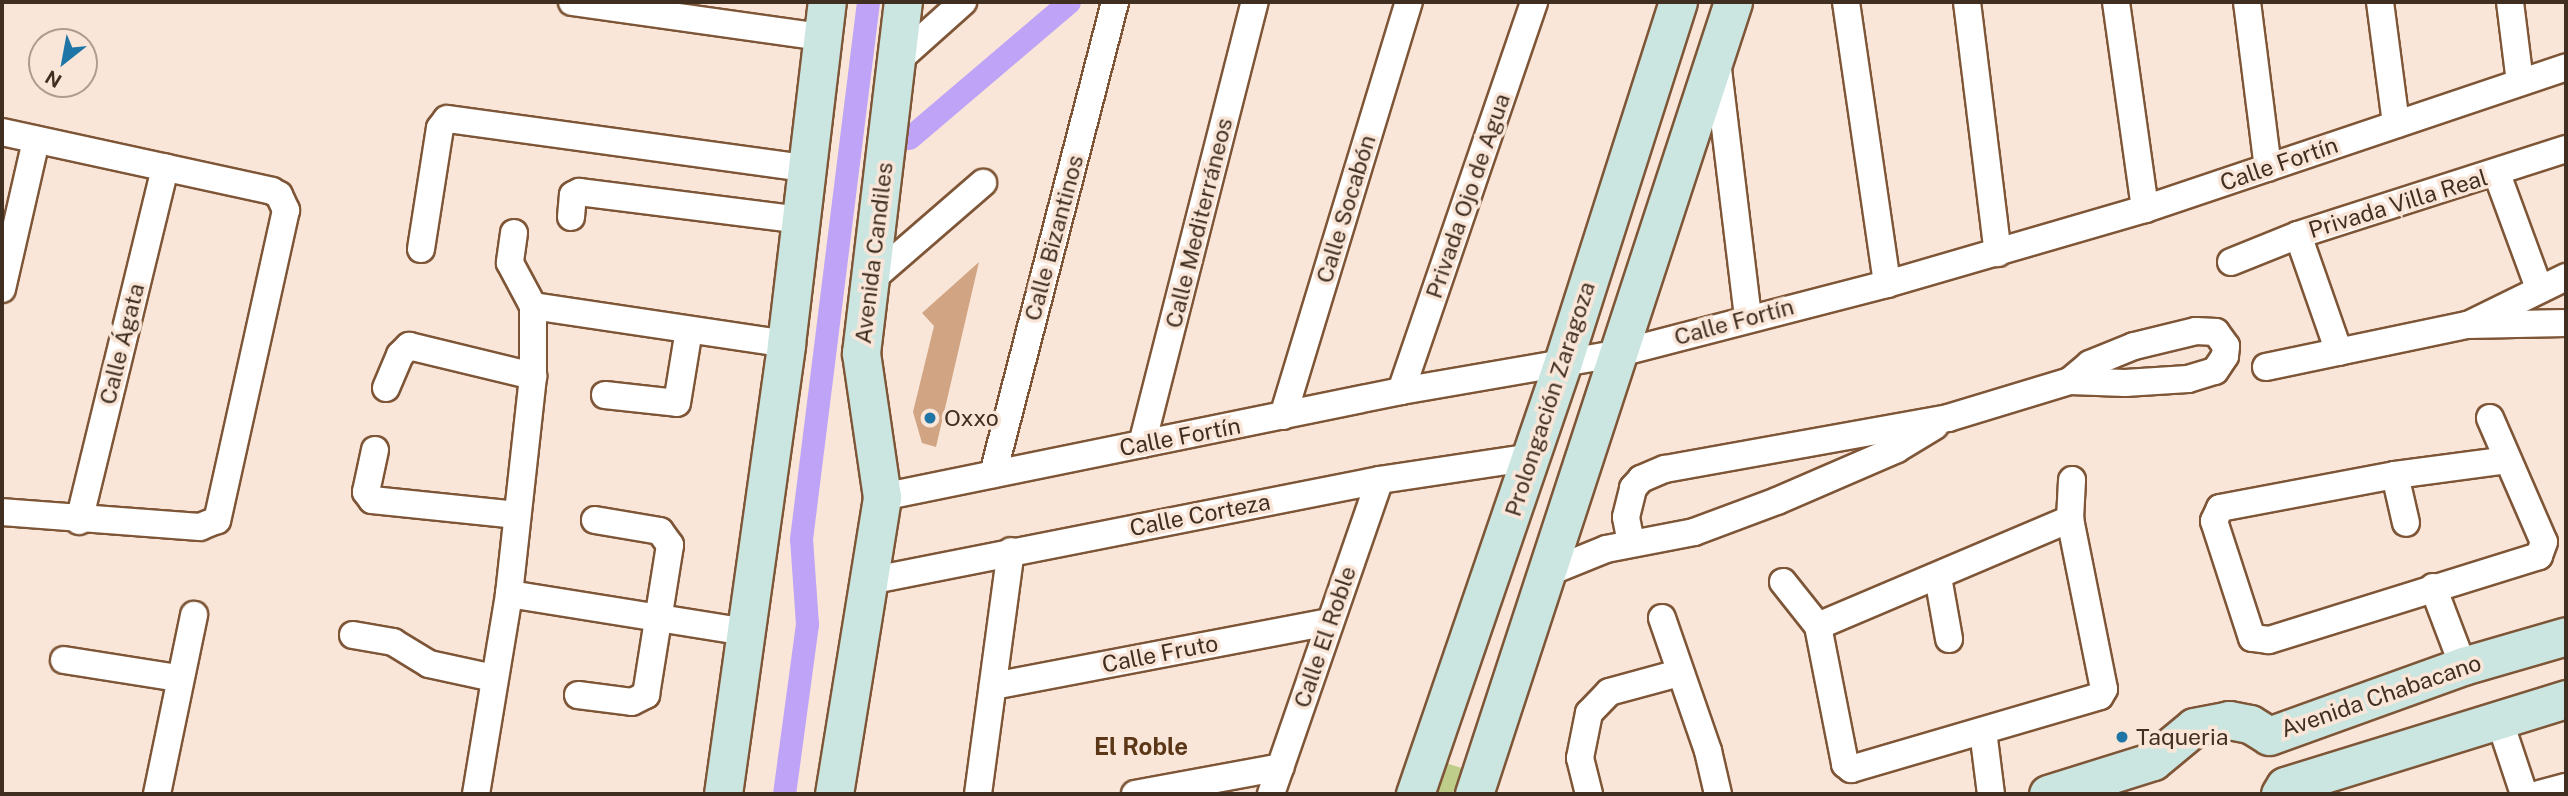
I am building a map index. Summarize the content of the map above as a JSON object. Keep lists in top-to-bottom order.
{
  "streets": {
    "main road": ["Avenida Candiles", "Prolongación Zaragoza", "Avenida Chabacano"],
    "street": [
      "Calle Fortín",
      "Privada Ojo de Agua",
      "Privada Villa Real",
      "Calle Socabón",
      "Calle Mediterráneos",
      "Calle Bizantinos",
      "Calle Ágata",
      "Calle Corteza",
      "Calle El Roble",
      "Calle Fruto"
    ]
  },
  "crossings": [
    ["Calle Fortín", "Privada Ojo de Agua"],
    ["Calle Fortín", "Calle Socabón"],
    ["Calle Fortín", "Calle Mediterráneos"],
    ["Calle Fortín", "Calle Bizantinos"],
    ["Calle Fortín", "Avenida Candiles"],
    ["Calle Fortín", "Prolongación Zaragoza"],
    ["Avenida Candiles", "Calle Corteza"],
    ["Prolongación Zaragoza", "Calle Corteza"],
    ["Calle Corteza", "Calle El Roble"],
    ["Calle El Roble", "Calle Fruto"]
  ],
  "districts": ["El Roble"],
  "places": ["Oxxo", "Taqueria"],
  "north": "bottom left"
}
